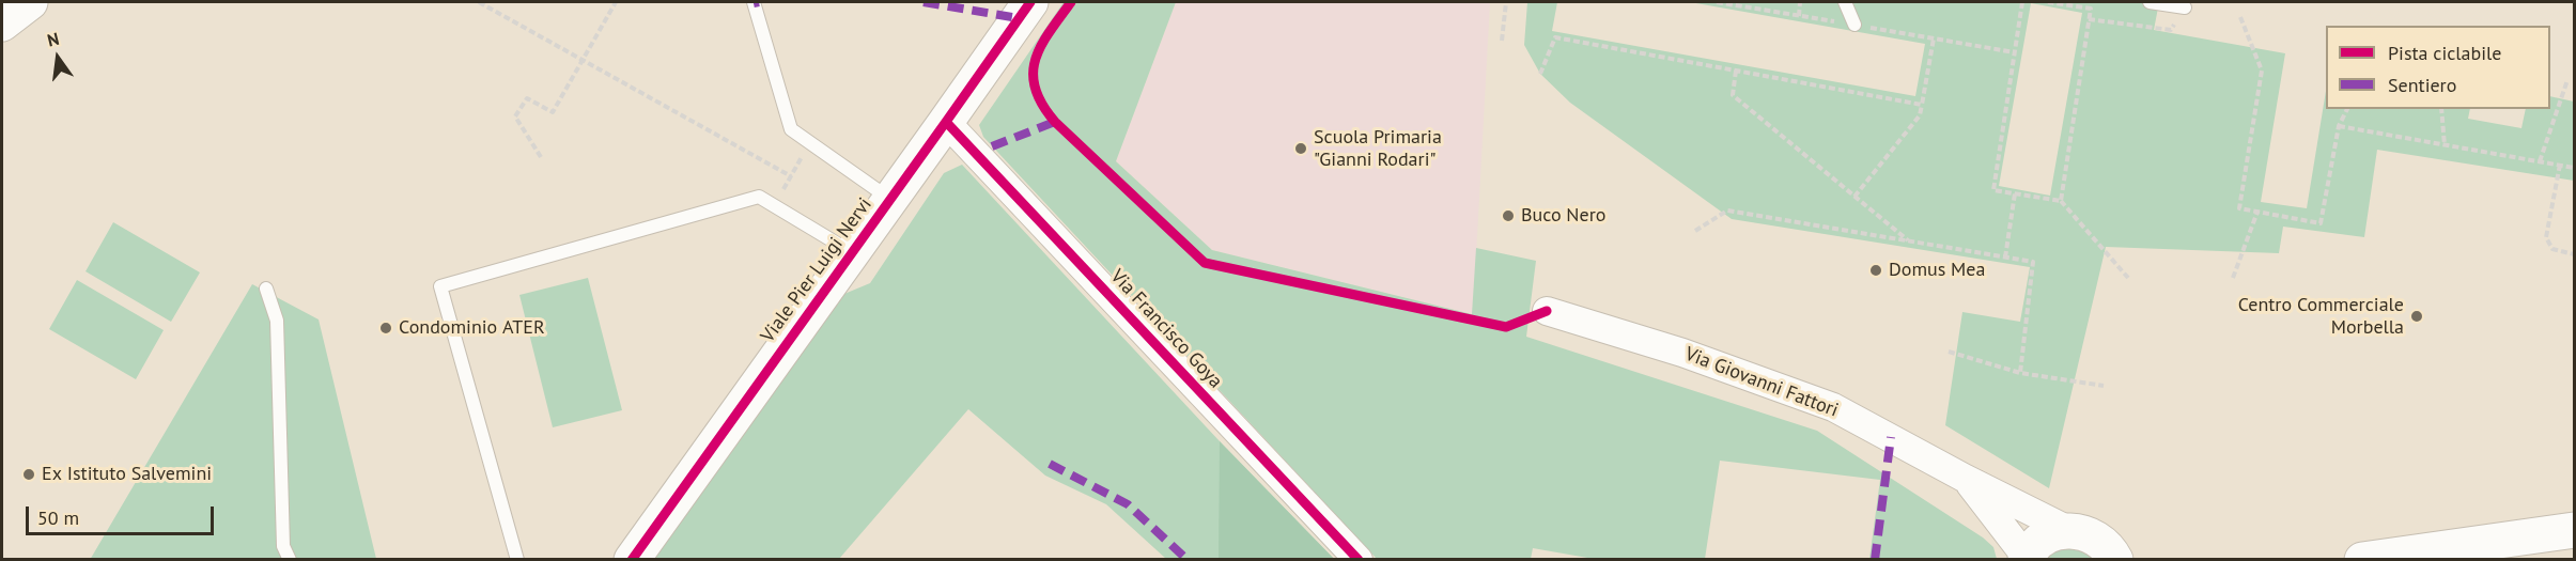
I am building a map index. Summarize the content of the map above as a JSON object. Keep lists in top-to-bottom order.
{
  "streets": {
    "street": ["Viale Pier Luigi Nervi", "Via Francisco Goya", "Via Giovanni Fattori"]
  },
  "crossings": [
    ["Viale Pier Luigi Nervi", "Via Francisco Goya"]
  ],
  "places": [
    "Scuola Primaria \"Gianni Rodari\"",
    "Buco Nero",
    "Domus Mea",
    "Centro Commerciale Morbella",
    "Condominio ATER",
    "Ex Istituto Salvemini"
  ],
  "legend": ["Pista ciclabile", "Sentiero"],
  "scale_bar": "50 m",
  "north": "top"
}
